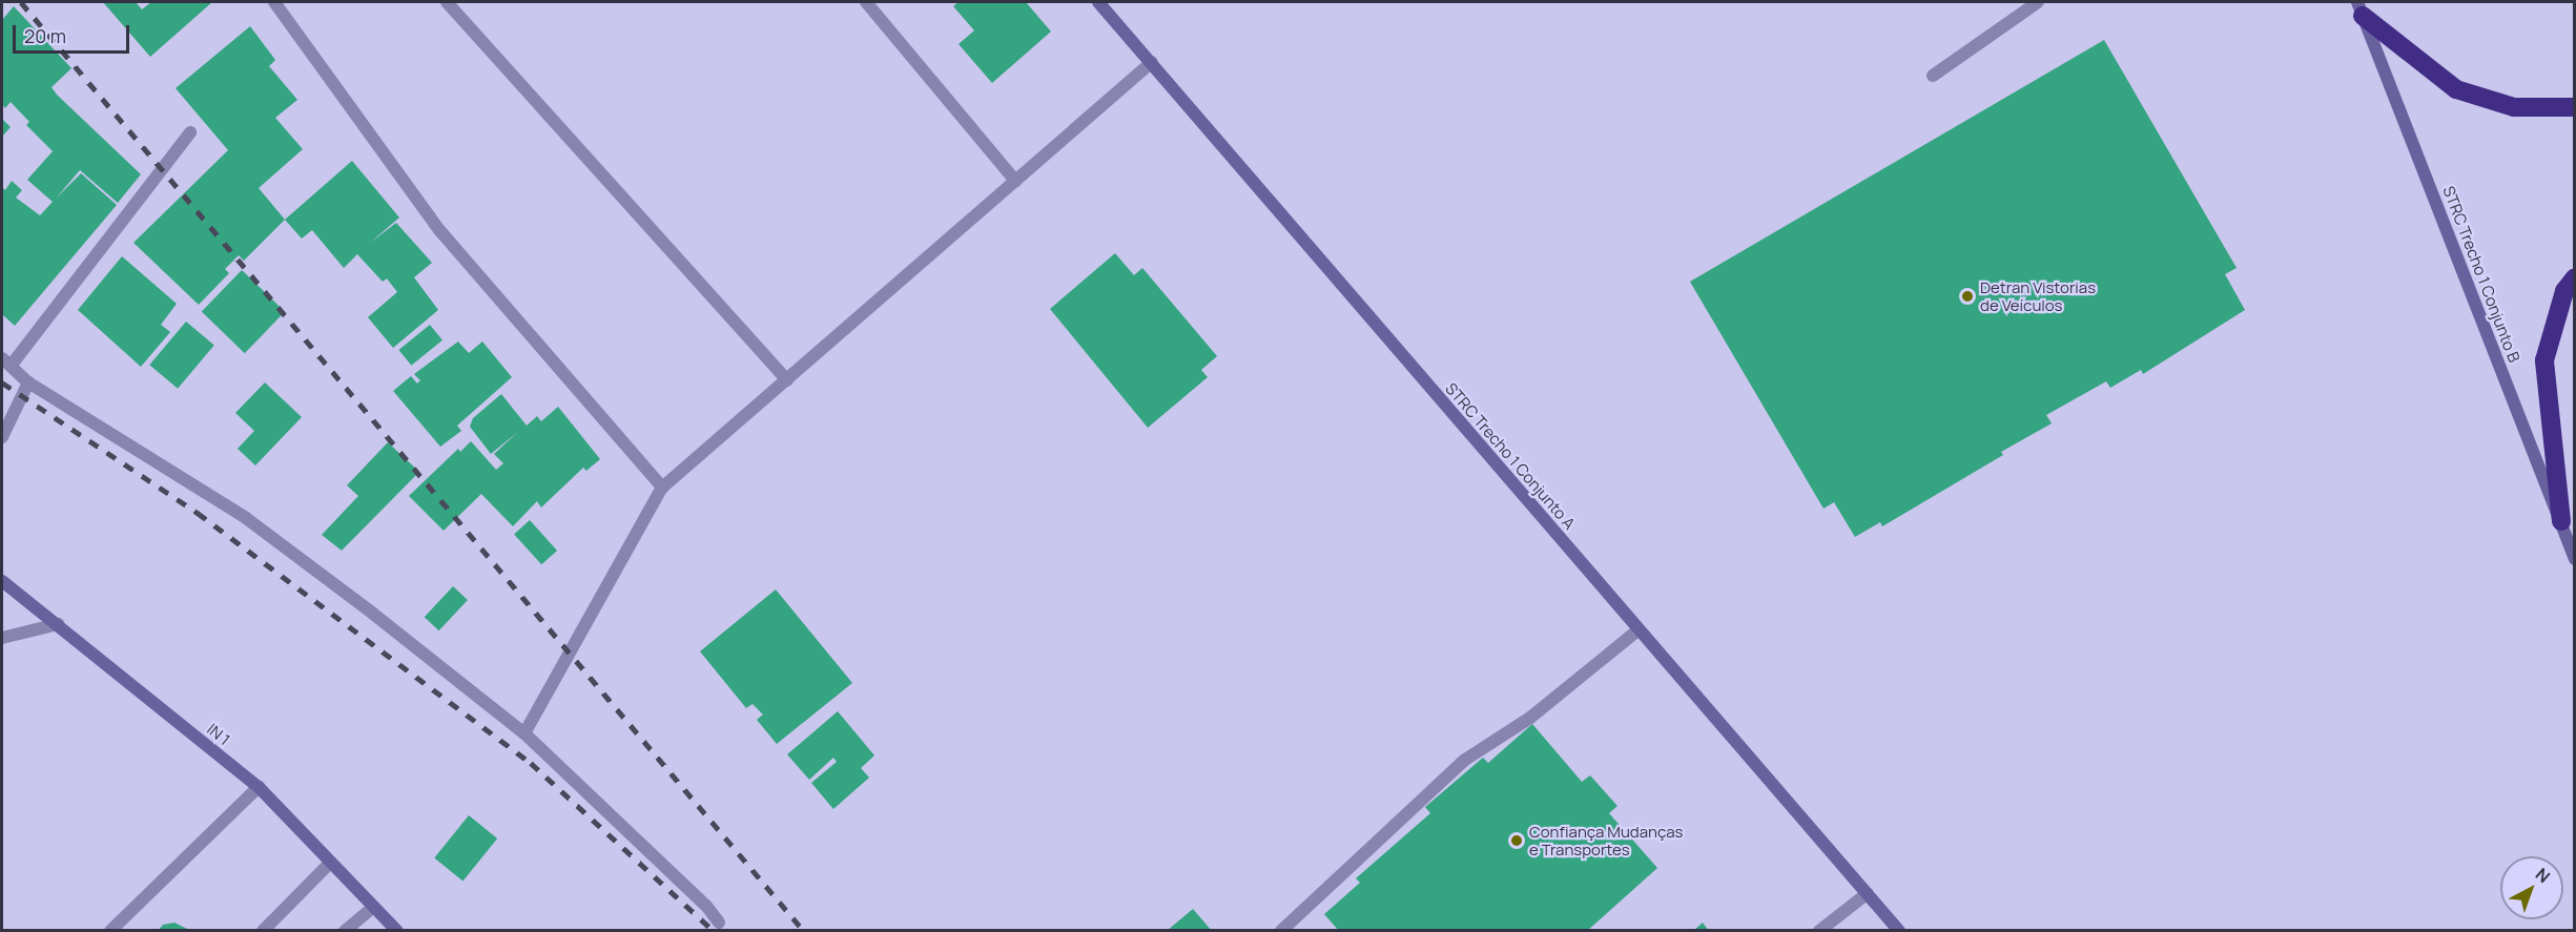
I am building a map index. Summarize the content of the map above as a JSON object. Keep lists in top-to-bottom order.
{
  "streets": {
    "main road": ["STRC Trecho 1 Conjunto B", "STRC Trecho 1 Conjunto A", "IN 1"]
  },
  "places": ["Detran Vistorias de Veículos", "Confiança Mudanças e Transportes"],
  "scale_bar": "20 m",
  "north": "top right"
}
